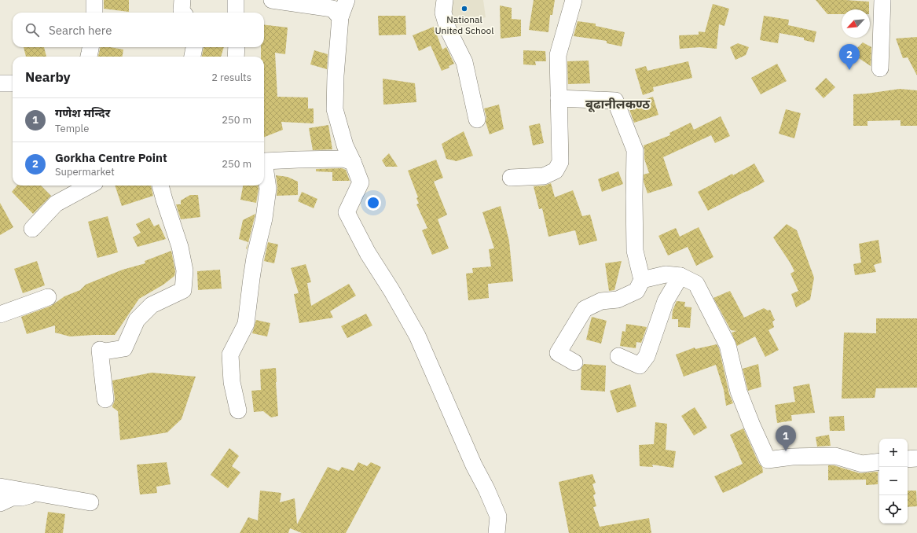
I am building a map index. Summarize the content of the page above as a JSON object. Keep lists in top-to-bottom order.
{
  "districts": ["बूढानीलकण्ठ"],
  "places": ["National United School"],
  "north": "bottom left",
  "page": {
    "search": "Search here",
    "pins": ["2", "1"],
    "heading": ["Nearby", "2 results"],
    "list": [
      {
        "mark": "1",
        "name": "गणेश मन्दिर",
        "note": "Temple",
        "value": "250 m"
      },
      {
        "mark": "2",
        "name": "Gorkha Centre Point",
        "note": "Supermarket",
        "value": "250 m"
      }
    ],
    "map_buttons": ["+", "−"]
  }
}
